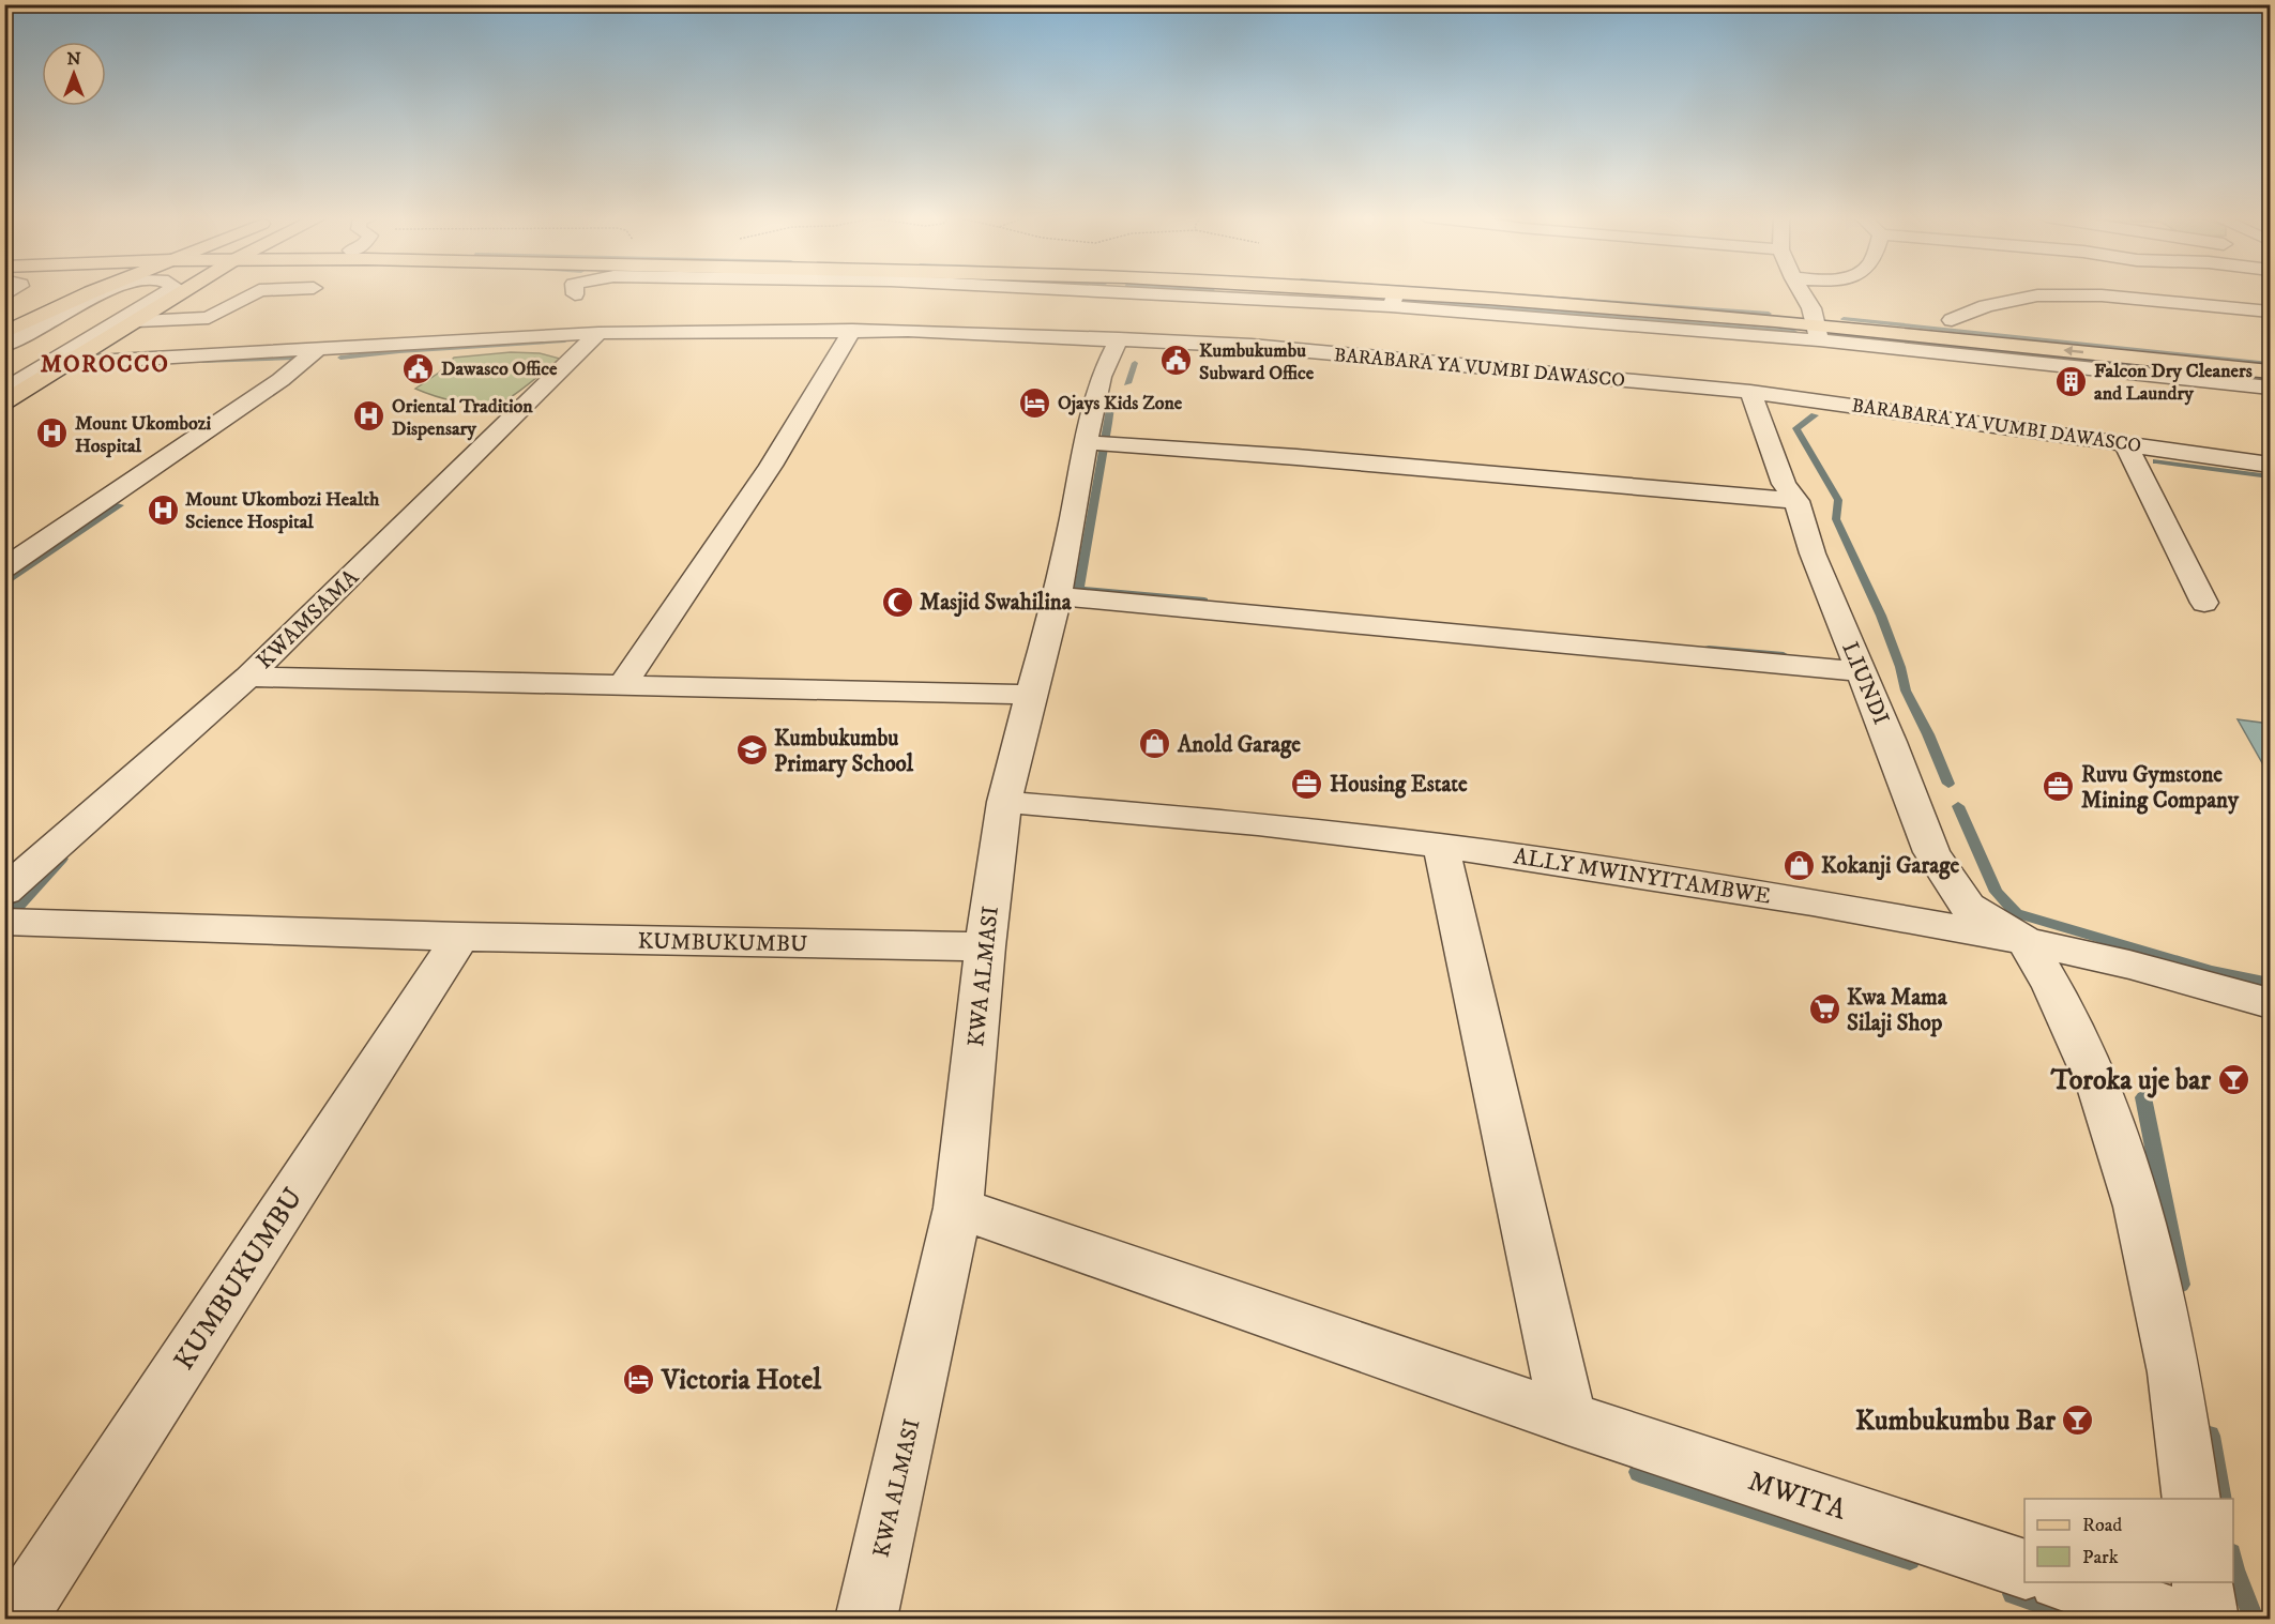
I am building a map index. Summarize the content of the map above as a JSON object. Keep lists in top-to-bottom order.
{
  "streets": {
    "street": [
      "BARABARA YA VUMBI DAWASCO",
      "KWAMSAMA",
      "LIUNDI",
      "ALLY MWINYITAMBWE",
      "KUMBUKUMBU",
      "KWA ALMASI",
      "MWITA"
    ]
  },
  "crossings": [
    ["BARABARA YA VUMBI DAWASCO", "KWAMSAMA"],
    ["BARABARA YA VUMBI DAWASCO", "LIUNDI"],
    ["BARABARA YA VUMBI DAWASCO", "KWA ALMASI"],
    ["LIUNDI", "ALLY MWINYITAMBWE"],
    ["ALLY MWINYITAMBWE", "KWA ALMASI"],
    ["KUMBUKUMBU", "KWA ALMASI"],
    ["KWA ALMASI", "MWITA"]
  ],
  "districts": ["MOROCCO"],
  "places": {
    "public building": ["Kumbukumbu Subward Office", "Dawasco Office"],
    "building": ["Falcon Dry Cleaners and Laundry"],
    "hotel": ["Ojays Kids Zone", "Victoria Hotel"],
    "hospital": ["Oriental Tradition Dispensary", "Mount Ukombozi Hospital", "Mount Ukombozi Health Science Hospital"],
    "mosque": ["Masjid Swahilina"],
    "shop": ["Anold Garage", "Kokanji Garage"],
    "school or university": ["Kumbukumbu Primary School"],
    "office": ["Housing Estate", "Ruvu Gymstone Mining Company"],
    "supermarket": ["Kwa Mama Silaji Shop"],
    "bar": ["Toroka uje bar", "Kumbukumbu Bar"]
  },
  "legend": ["Road", "Park"],
  "north": "top"
}
